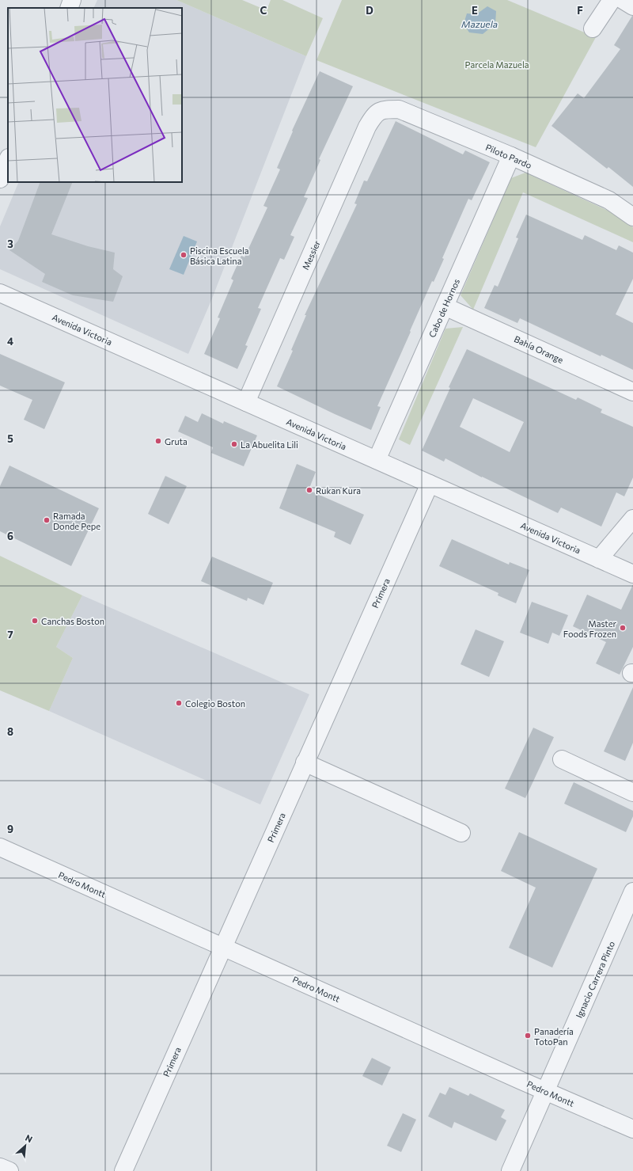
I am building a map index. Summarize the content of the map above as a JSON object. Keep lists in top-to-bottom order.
{
  "streets": {
    "street": [
      "Piloto Pardo",
      "Messier",
      "Cabo de Hornos",
      "Avenida Victoria",
      "Bahía Orange",
      "Primera",
      "Pedro Montt",
      "Ignacio Carrera Pinto"
    ]
  },
  "crossings": [
    ["Piloto Pardo", "Messier"],
    ["Piloto Pardo", "Cabo de Hornos"],
    ["Messier", "Avenida Victoria"],
    ["Cabo de Hornos", "Avenida Victoria"],
    ["Cabo de Hornos", "Bahía Orange"],
    ["Avenida Victoria", "Primera"],
    ["Primera", "Pedro Montt"],
    ["Pedro Montt", "Ignacio Carrera Pinto"]
  ],
  "water": ["Mazuela"],
  "parks": ["Parcela Mazuela"],
  "places": [
    "Piscina Escuela Básica Latina",
    "Gruta",
    "La Abuelita Lili",
    "Rukan Kura",
    "Ramada Donde Pepe",
    "Canchas Boston",
    "Master Foods Frozen",
    "Colegio Boston",
    "Panadería TotoPan"
  ],
  "north": "top right",
  "grid": {
    "columns": [
      "C",
      "D",
      "E",
      "F"
    ],
    "rows": [
      "3",
      "4",
      "5",
      "6",
      "7",
      "8",
      "9"
    ]
  }
}
